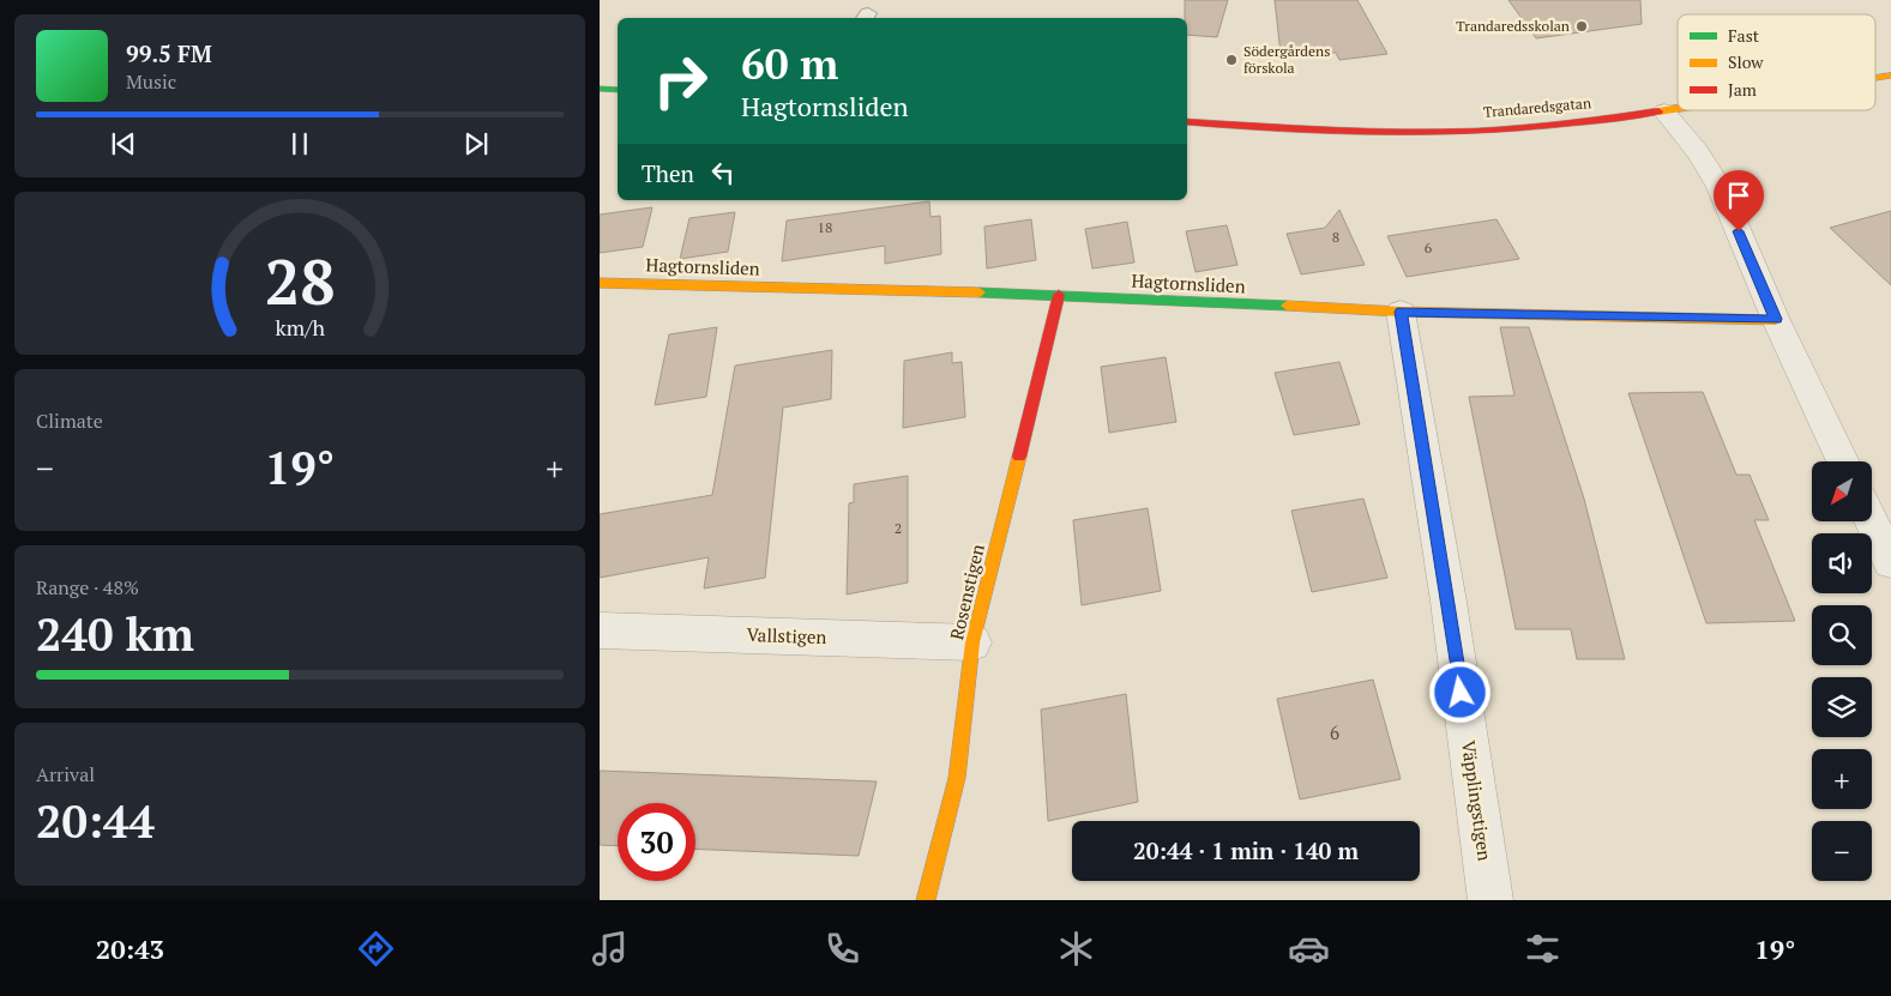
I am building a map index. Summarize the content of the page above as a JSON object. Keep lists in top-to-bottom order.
{
  "streets": {
    "street": [
      "Trandaredsgatan",
      "Hagtornsliden",
      "Rosenstigen",
      "Vallstigen",
      "Väpplingstigen"
    ]
  },
  "crossings": [
    ["Hagtornsliden", "Rosenstigen"],
    ["Hagtornsliden", "Väpplingstigen"],
    ["Rosenstigen", "Vallstigen"]
  ],
  "places": ["Trandaredsskolan", "Södergårdens förskola"],
  "house_numbers": [
    "18",
    "8",
    "6",
    "2",
    "6"
  ],
  "legend": ["Fast", "Slow", "Jam"],
  "north": "bottom left",
  "page": {
    "turn": ["60 m", "Hagtornsliden"],
    "song": ["99.5 FM", "Music"],
    "then": "Then",
    "tile": [
      "Climate",
      ["Range · 48%", "240 km"],
      ["Arrival", "20:44"]
    ],
    "heat": ["−", "19°", "+"],
    "map_buttons": ["+", "−"],
    "limit": "30",
    "trip": "20:44 · 1 min · 140 m",
    "tabs": ["20:43", "19°"],
    "gauge": ["28", "km/h"]
  }
}
